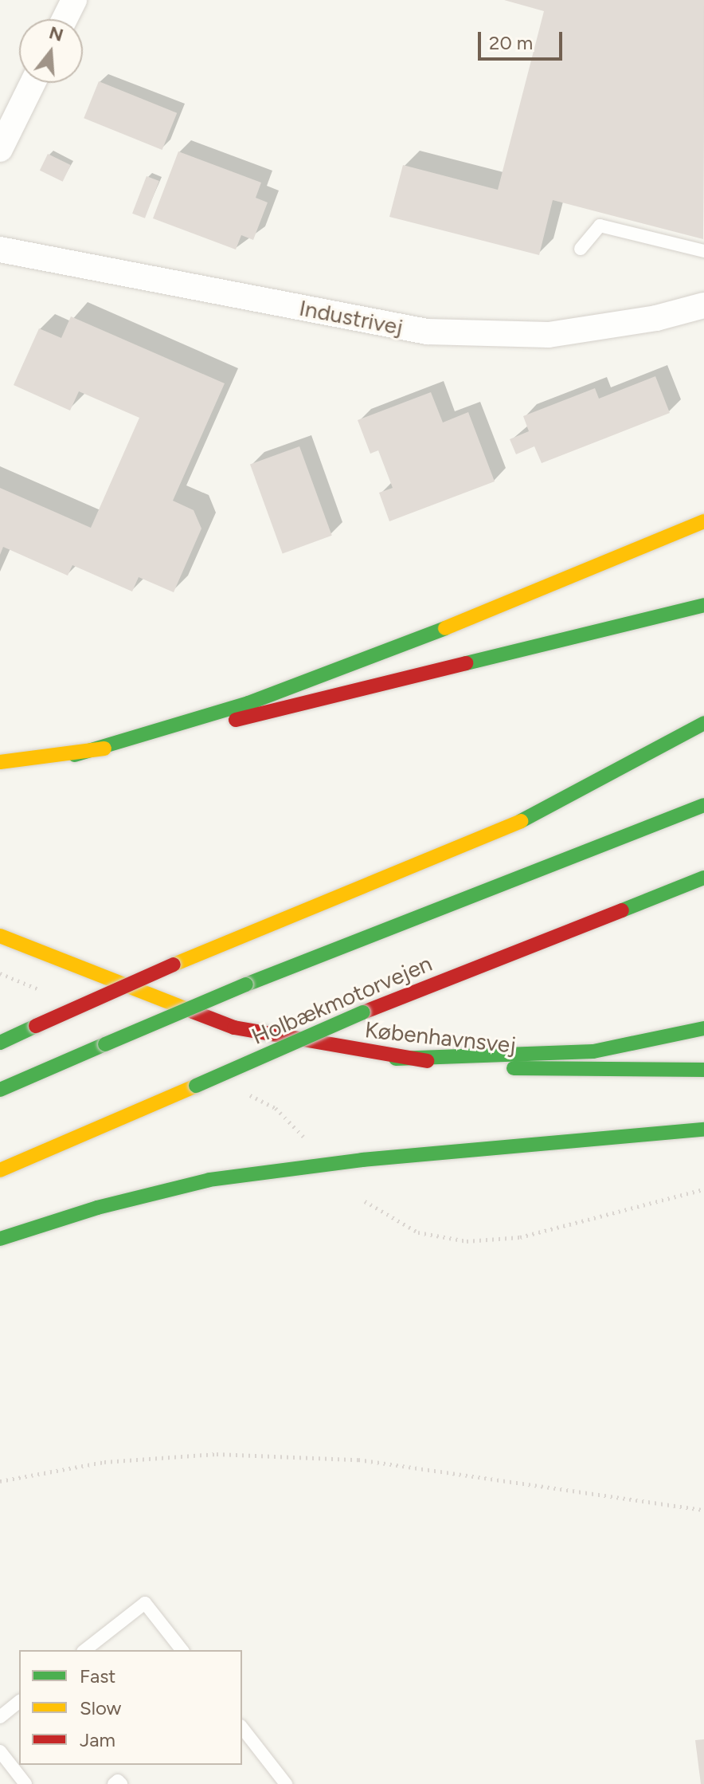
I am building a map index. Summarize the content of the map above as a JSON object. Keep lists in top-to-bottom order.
{
  "streets": {
    "main road": ["Holbækmotorvejen", "Københavnsvej"],
    "street": ["Industrivej"]
  },
  "legend": ["Fast", "Slow", "Jam"],
  "scale_bar": "20 m",
  "north": "top"
}
